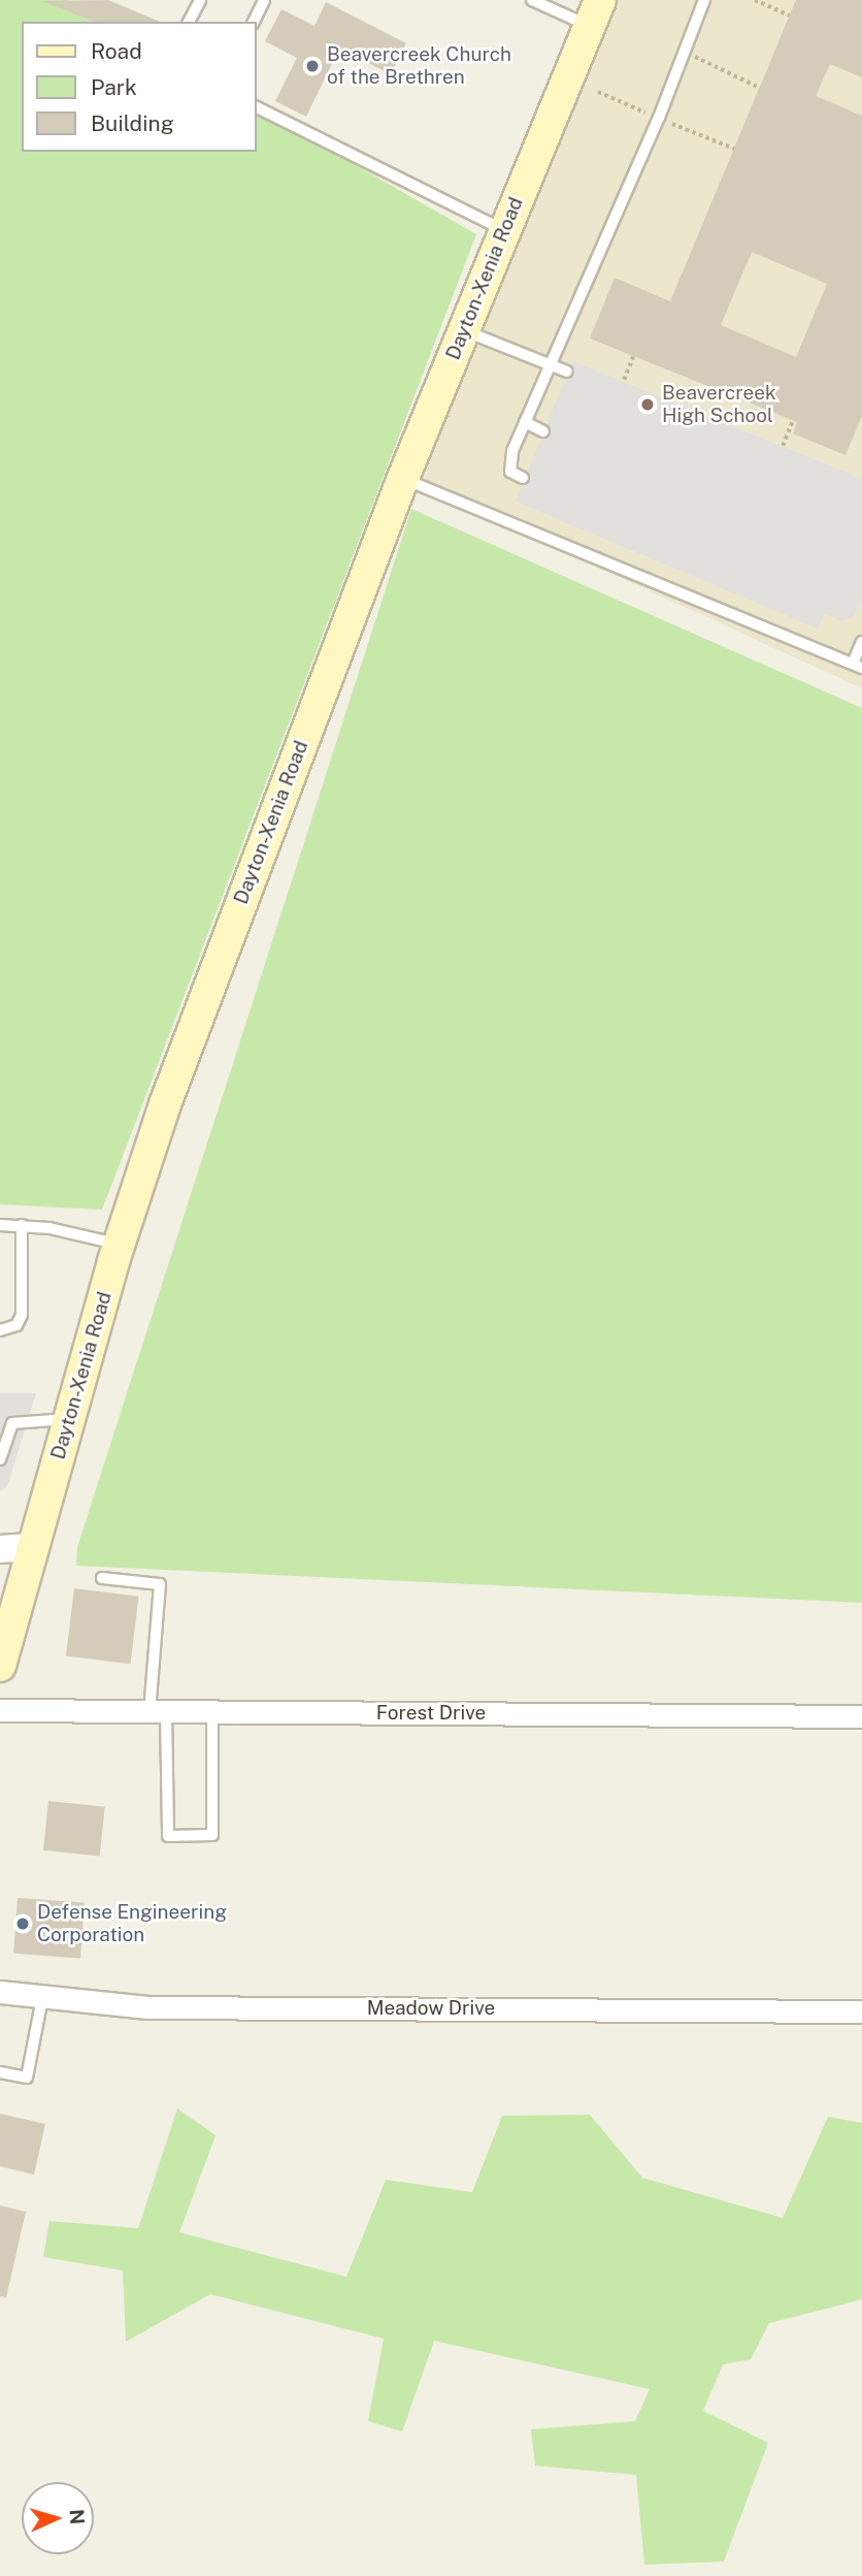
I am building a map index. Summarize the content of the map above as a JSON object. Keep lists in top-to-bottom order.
{
  "streets": {
    "main road": ["Dayton-Xenia Road"],
    "street": ["Forest Drive", "Meadow Drive"]
  },
  "places": ["Beavercreek Church of the Brethren", "Beavercreek High School", "Defense Engineering Corporation"],
  "legend": ["Road", "Park", "Building"],
  "north": "right"
}
